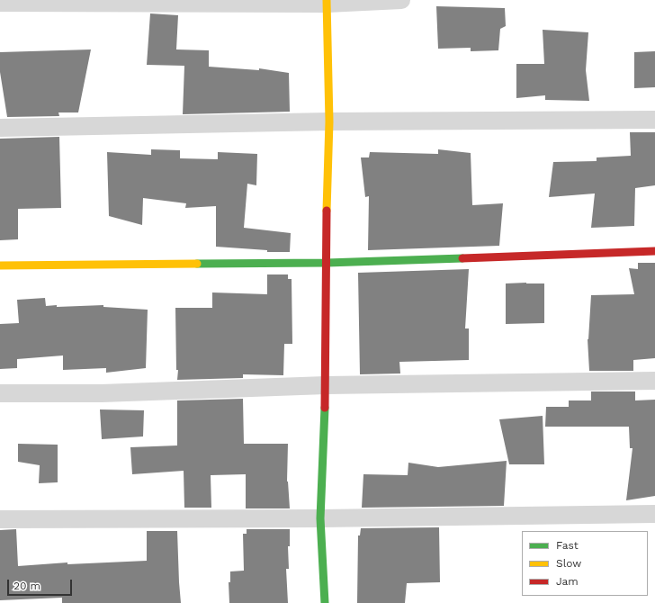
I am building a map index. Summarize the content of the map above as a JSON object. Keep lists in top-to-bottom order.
{
  "legend": ["Fast", "Slow", "Jam"],
  "scale_bar": "20 m"
}
